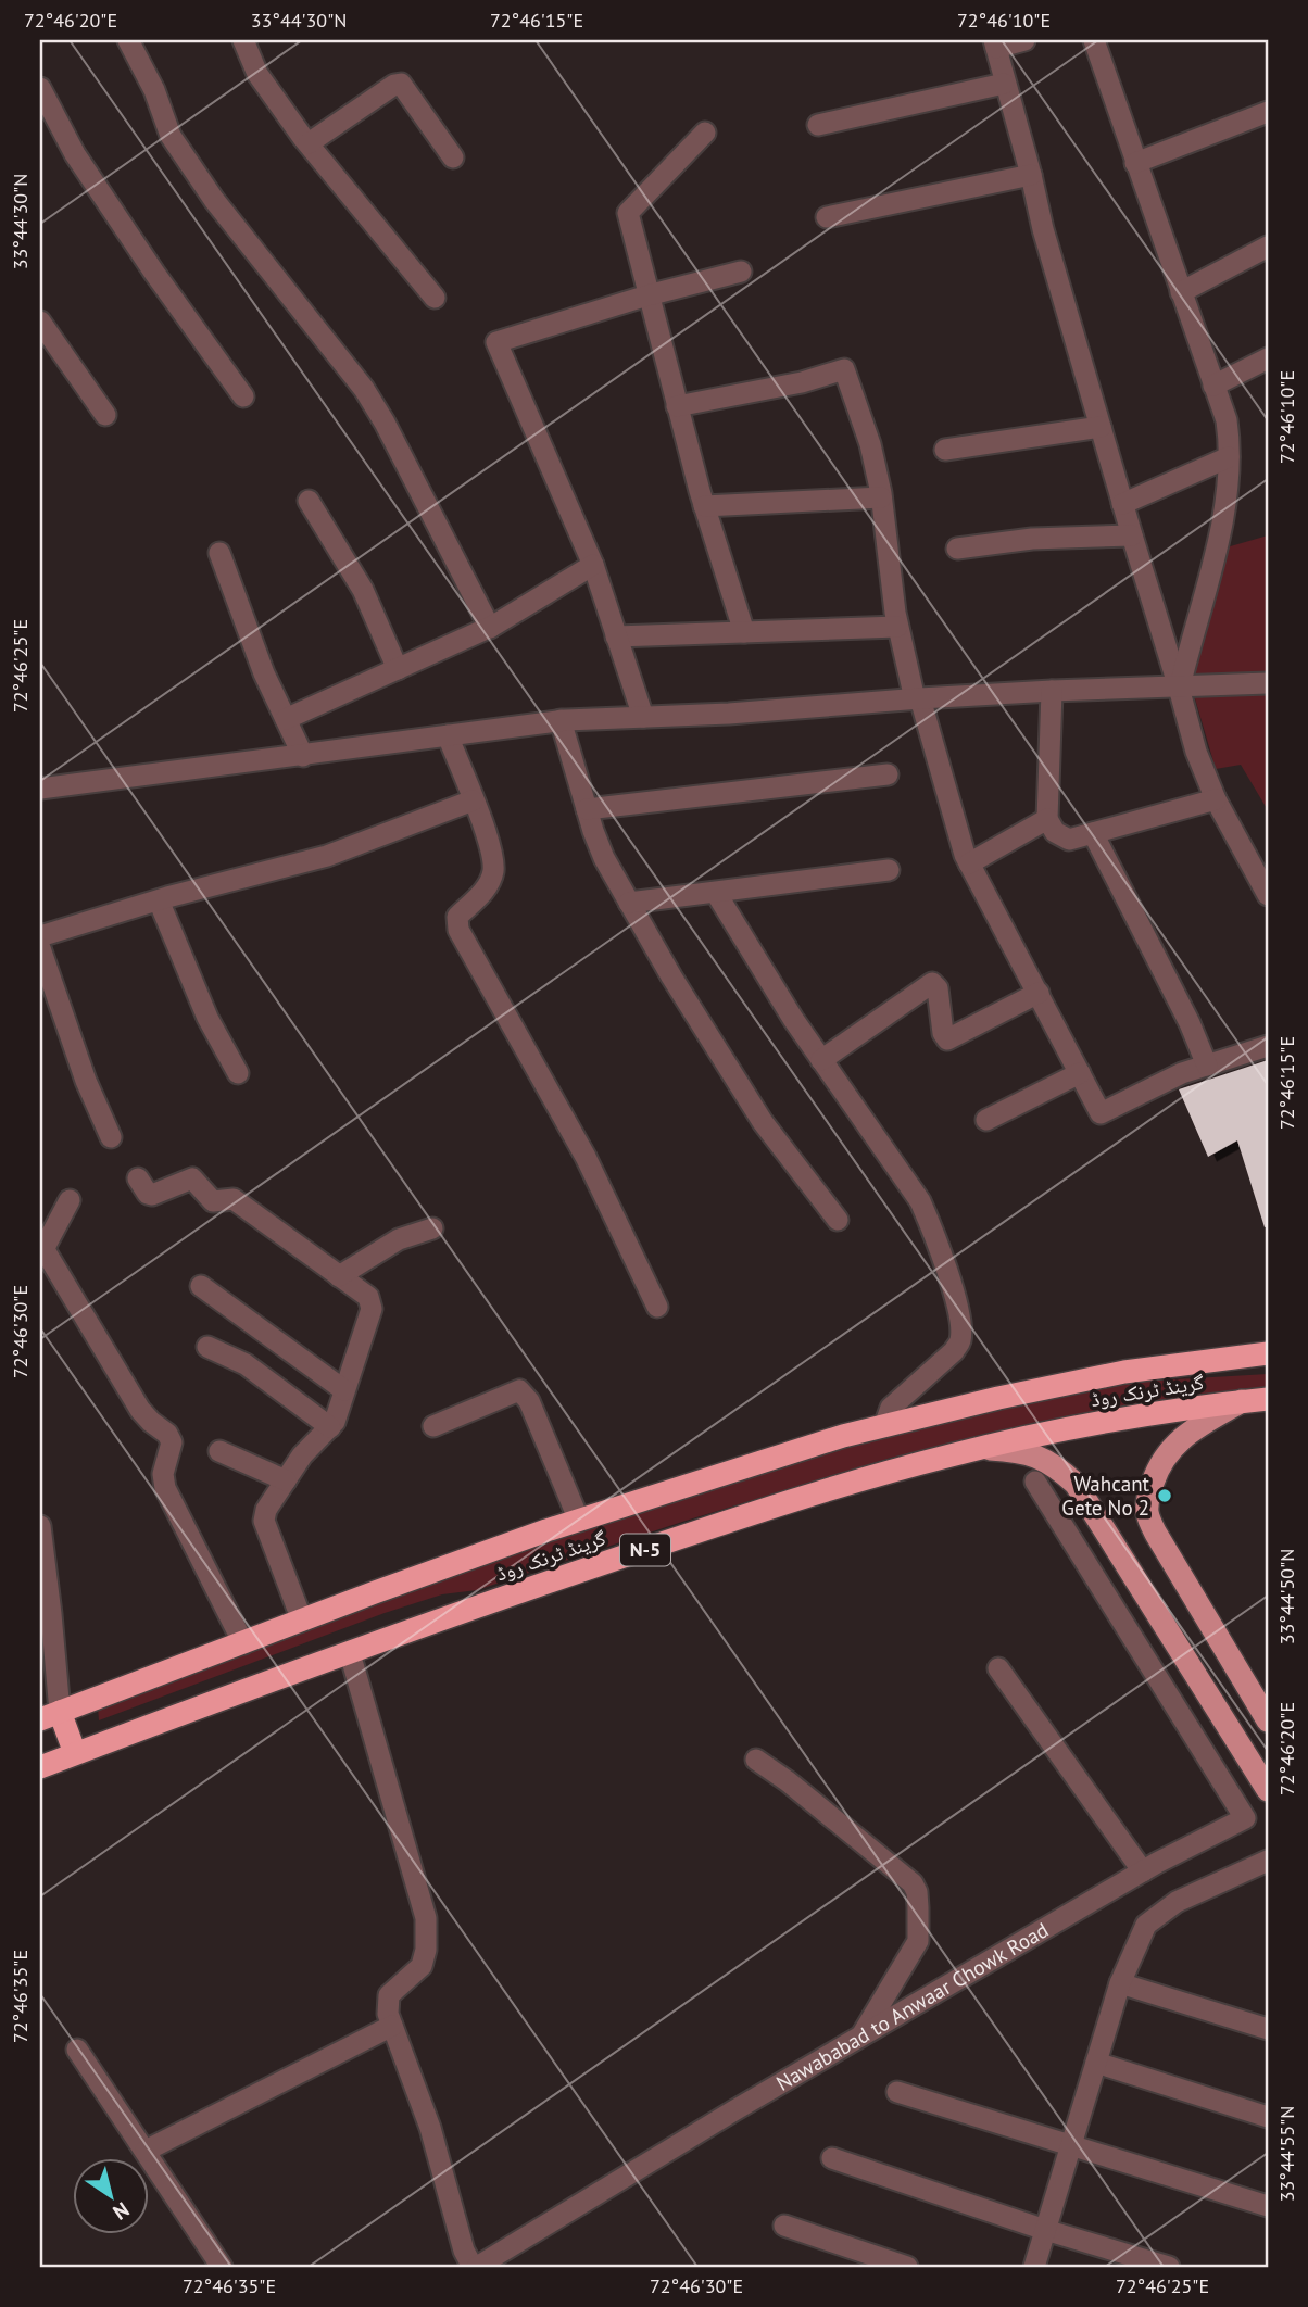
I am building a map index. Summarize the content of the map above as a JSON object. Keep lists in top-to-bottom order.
{
  "streets": {
    "highway": ["گرینڈ ٹرنک روڈ", "N-5"],
    "street": ["Nawababad to Anwaar Chowk Road"]
  },
  "places": ["Wahcant Gete No 2"],
  "north": "bottom right",
  "coordinates": [
    "72°46'20\"E",
    "33°44'30\"N",
    "72°46'15\"E",
    "72°46'10\"E",
    "72°46'25\"E",
    "72°46'30\"E",
    "33°44'50\"N",
    "72°46'35\"E",
    "33°44'55\"N"
  ]
}
